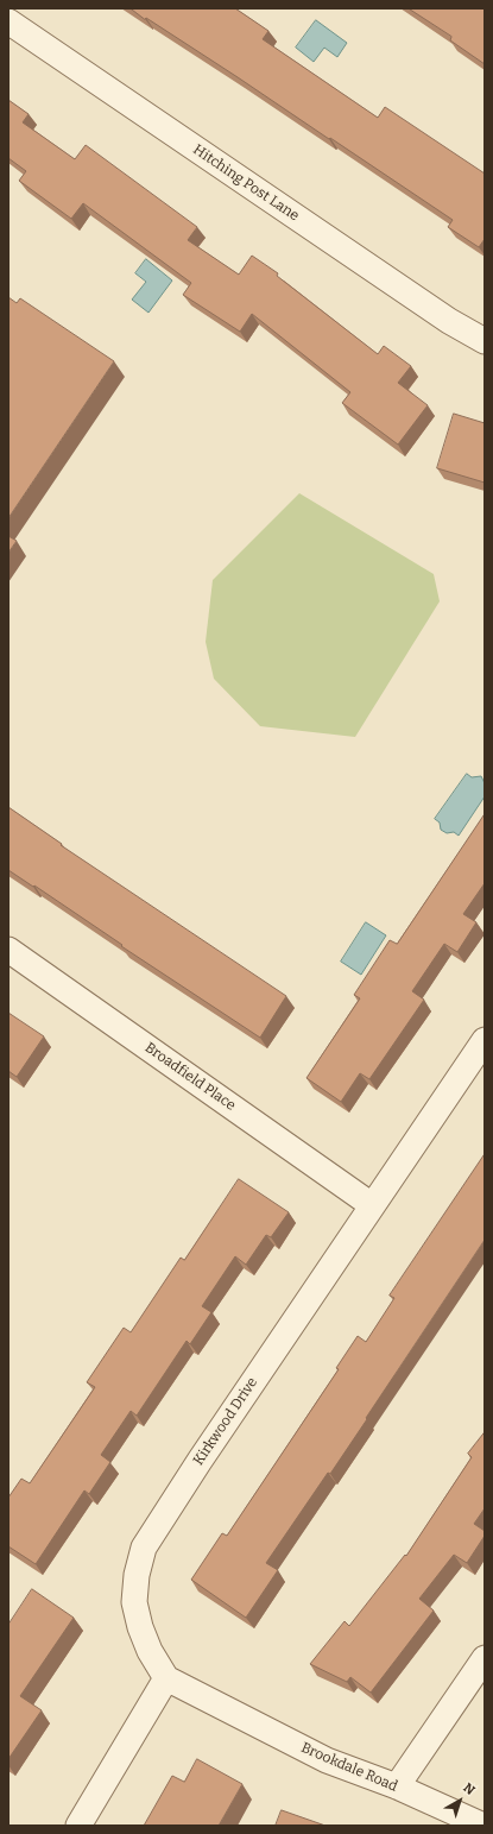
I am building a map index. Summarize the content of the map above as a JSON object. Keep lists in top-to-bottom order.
{
  "streets": {
    "street": [
      "Hitching Post Lane",
      "Broadfield Place",
      "Kirkwood Drive",
      "Brookdale Road"
    ]
  },
  "crossings": [
    ["Broadfield Place", "Kirkwood Drive"],
    ["Kirkwood Drive", "Brookdale Road"]
  ],
  "north": "top right"
}
